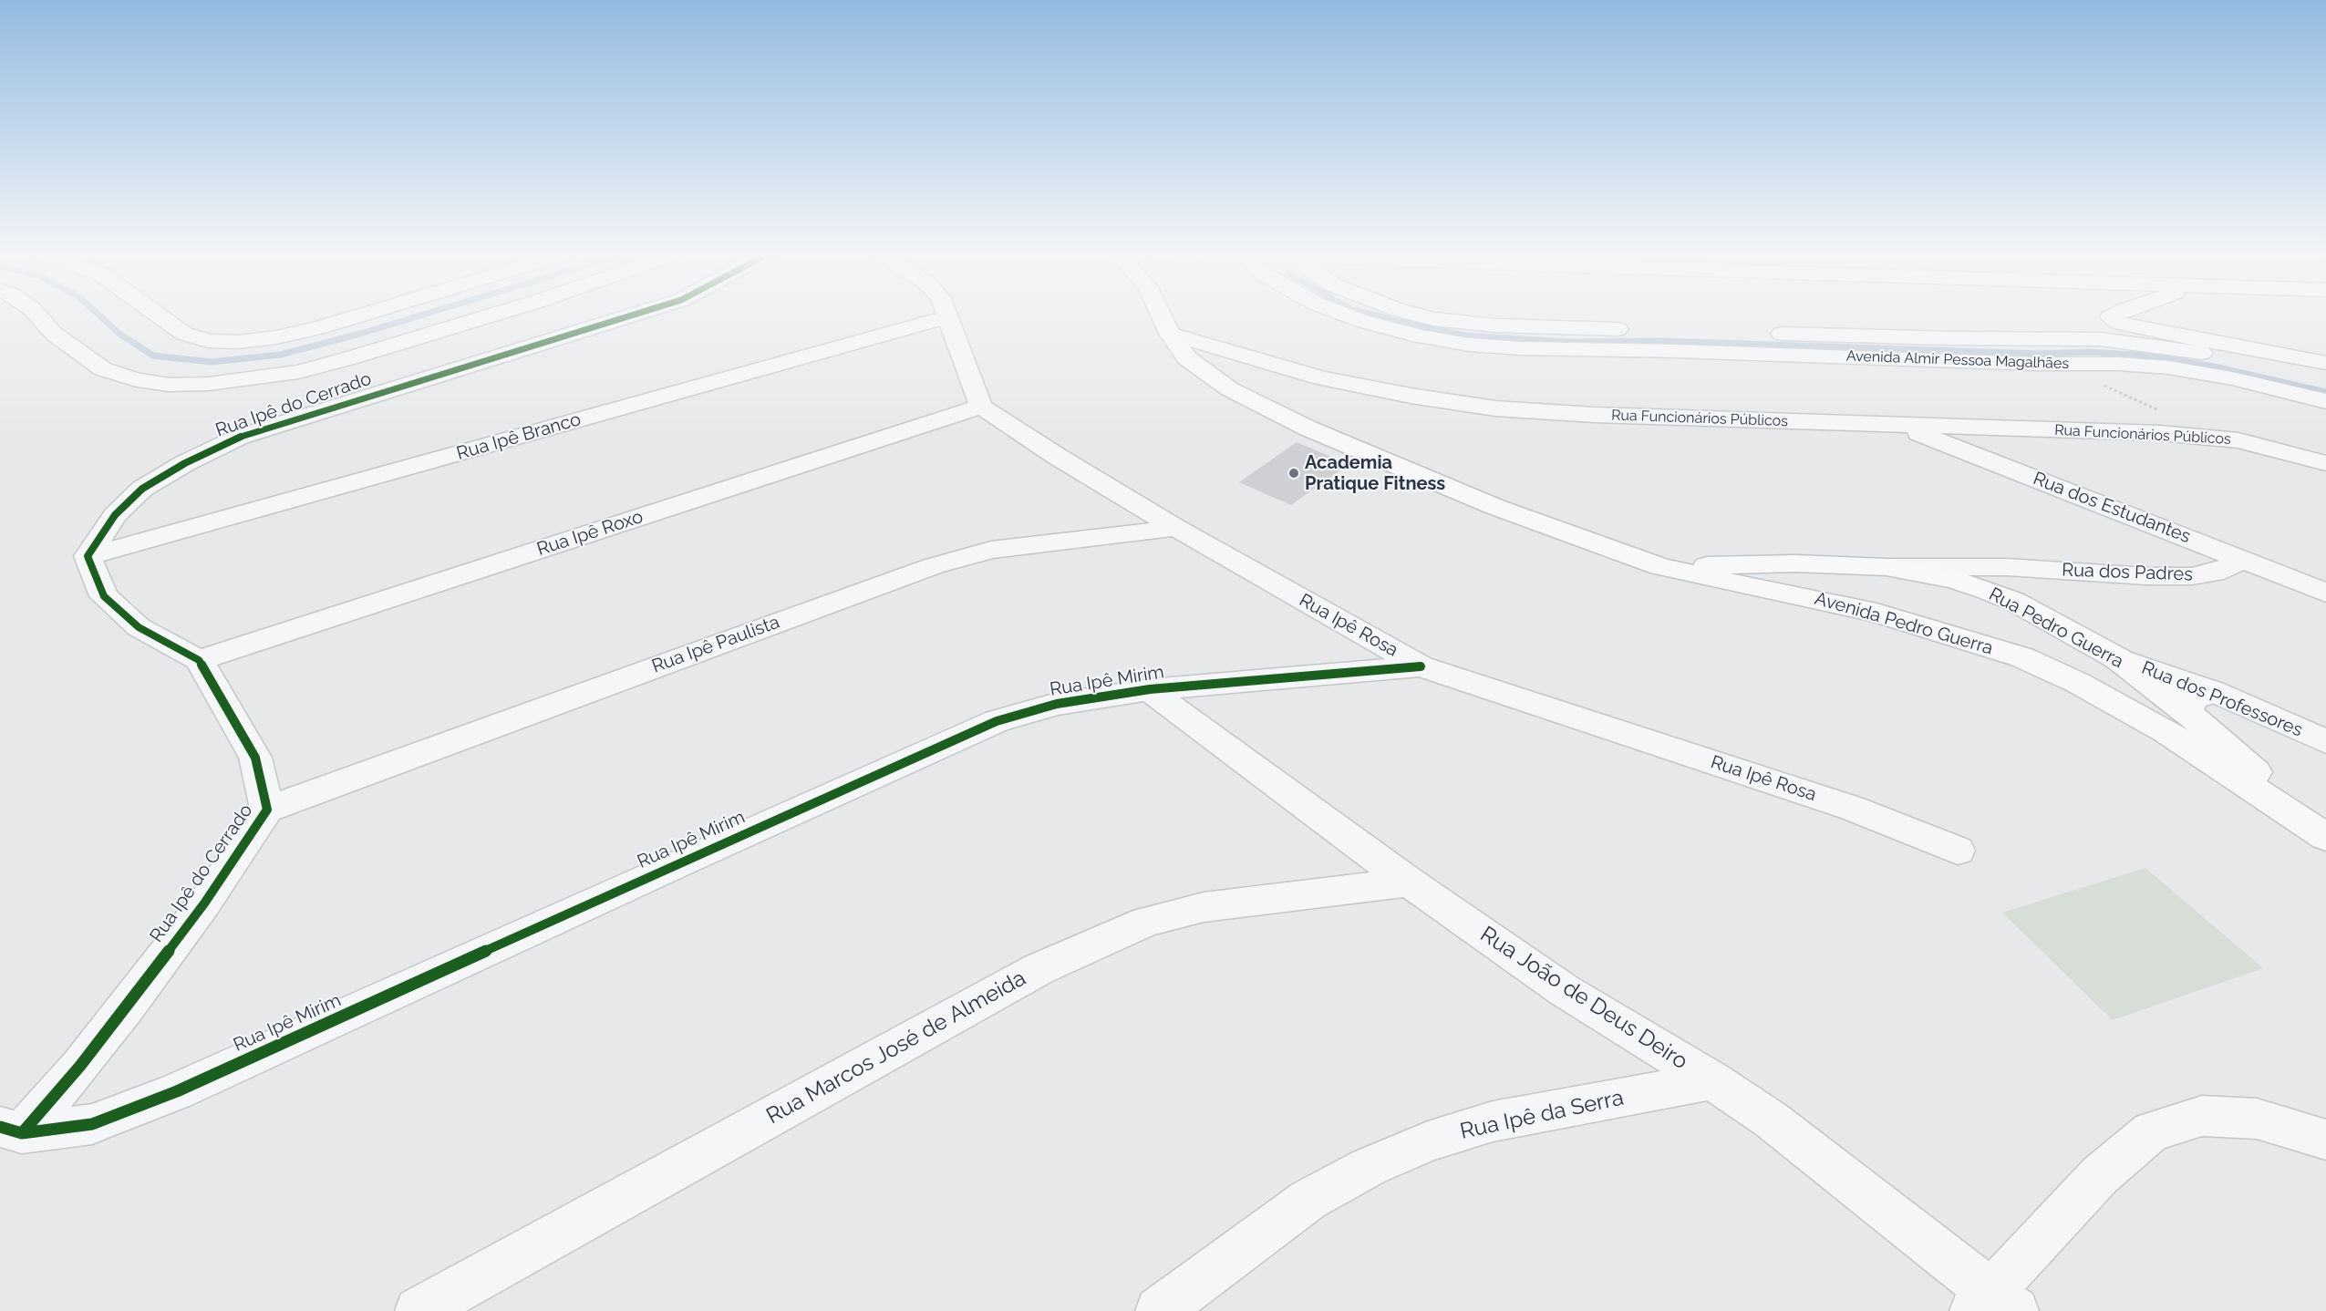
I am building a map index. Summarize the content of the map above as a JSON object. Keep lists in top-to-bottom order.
{
  "streets": {
    "main road": ["Avenida Pedro Guerra", "Rua Pedro Guerra"],
    "street": [
      "Avenida Almir Pessoa Magalhães",
      "Rua Ipê do Cerrado",
      "Rua Funcionários Públicos",
      "Rua Ipê Branco",
      "Rua dos Estudantes",
      "Rua Ipê Roxo",
      "Rua dos Padres",
      "Rua Ipê Rosa",
      "Rua Ipê Paulista",
      "Rua Ipê Mirim",
      "Rua dos Professores",
      "Rua João de Deus Deiro",
      "Rua Marcos José de Almeida",
      "Rua Ipê da Serra"
    ]
  },
  "crossings": [
    ["Rua Ipê do Cerrado", "Rua Ipê Branco"],
    ["Rua Ipê do Cerrado", "Rua Ipê Roxo"],
    ["Rua Ipê do Cerrado", "Rua Ipê Paulista"],
    ["Rua Ipê do Cerrado", "Rua Ipê Mirim"],
    ["Rua Funcionários Públicos", "Rua dos Estudantes"],
    ["Rua Funcionários Públicos", "Avenida Pedro Guerra"],
    ["Rua dos Estudantes", "Rua dos Padres"],
    ["Rua Ipê Roxo", "Rua Ipê Rosa"],
    ["Rua dos Padres", "Rua Pedro Guerra"],
    ["Avenida Pedro Guerra", "Rua Pedro Guerra"],
    ["Rua Ipê Rosa", "Rua Ipê Paulista"],
    ["Rua Ipê Rosa", "Rua Ipê Mirim"],
    ["Rua Pedro Guerra", "Rua dos Professores"],
    ["Rua Ipê Mirim", "Rua João de Deus Deiro"],
    ["Rua João de Deus Deiro", "Rua Marcos José de Almeida"],
    ["Rua João de Deus Deiro", "Rua Ipê da Serra"]
  ],
  "places": ["Academia Pratique Fitness"]
}
